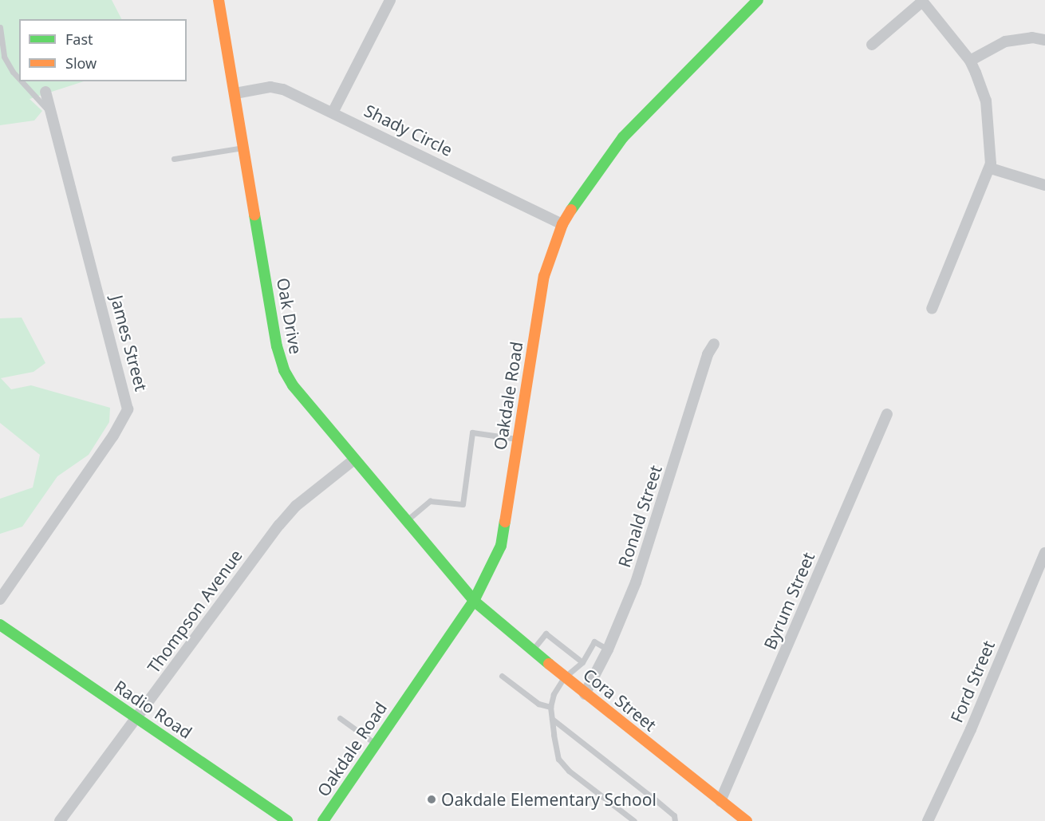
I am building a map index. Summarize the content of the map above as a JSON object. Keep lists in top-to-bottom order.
{
  "streets": {
    "street": [
      "Shady Circle",
      "Oak Drive",
      "James Street",
      "Oakdale Road",
      "Ronald Street",
      "Byrum Street",
      "Thompson Avenue",
      "Ford Street",
      "Cora Street",
      "Radio Road"
    ]
  },
  "crossings": [
    ["Shady Circle", "Oak Drive"],
    ["Shady Circle", "Oakdale Road"],
    ["Oak Drive", "Oakdale Road"],
    ["Oak Drive", "Thompson Avenue"],
    ["Oak Drive", "Cora Street"],
    ["Oakdale Road", "Cora Street"],
    ["Ronald Street", "Cora Street"],
    ["Byrum Street", "Cora Street"],
    ["Thompson Avenue", "Radio Road"]
  ],
  "places": ["Oakdale Elementary School"],
  "legend": ["Fast", "Slow"]
}
